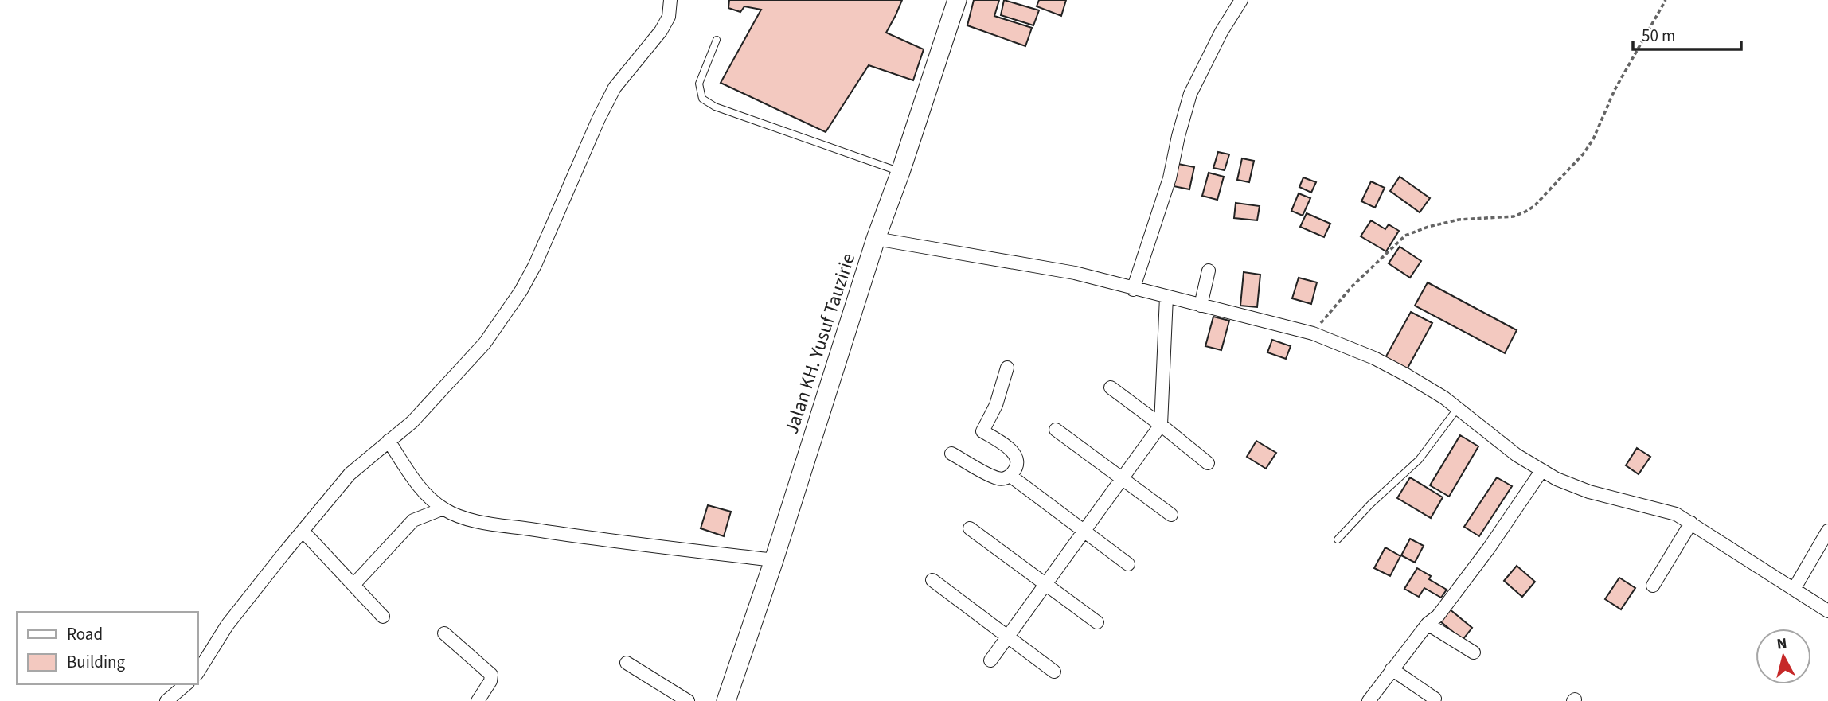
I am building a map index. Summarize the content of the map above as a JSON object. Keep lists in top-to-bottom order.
{
  "streets": {
    "main road": ["Jalan KH. Yusuf Tauzirie"]
  },
  "legend": ["Road", "Building"],
  "scale_bar": "50 m",
  "north": "top"
}
